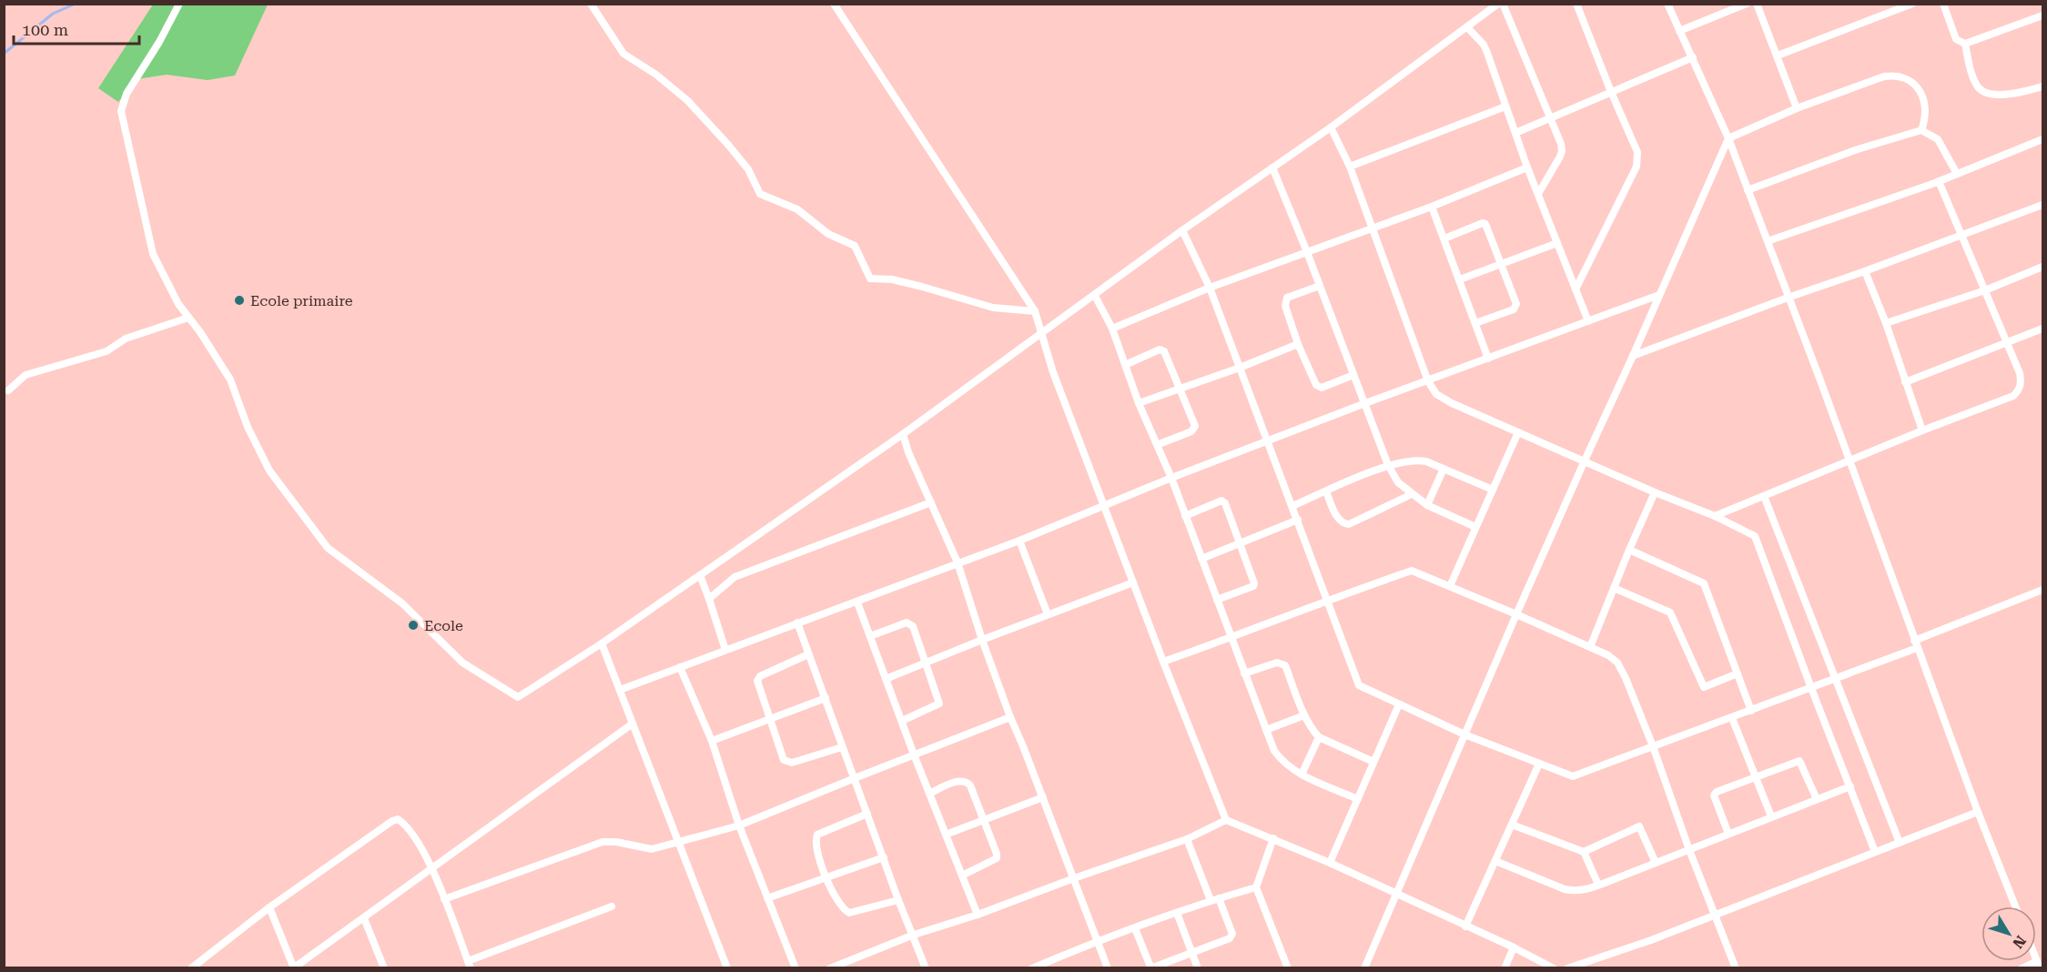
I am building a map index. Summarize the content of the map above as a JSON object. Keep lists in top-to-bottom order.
{
  "places": ["Ecole primaire", "Ecole"],
  "scale_bar": "100 m",
  "north": "bottom right"
}
